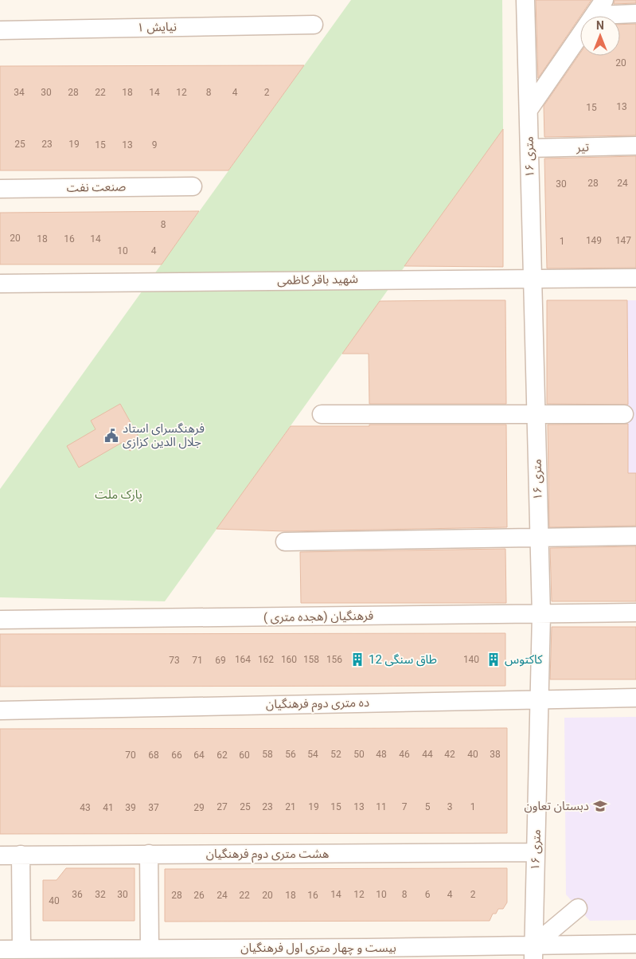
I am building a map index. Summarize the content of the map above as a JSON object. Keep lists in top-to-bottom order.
{
  "streets": {
    "street": [
      "نیایش ۱",
      "تیر",
      "۱۶ متری",
      "صنعت نفت",
      "شهید باقر کاظمی",
      "فرهنگیان (هجده متری )",
      "ده متری دوم فرهنگیان",
      "هشت متری دوم فرهنگیان",
      "بیست و چهار متری اول فرهنگیان"
    ]
  },
  "crossings": [
    ["تیر", "۱۶ متری"],
    ["۱۶ متری", "شهید باقر کاظمی"],
    ["۱۶ متری", "فرهنگیان (هجده متری )"],
    ["۱۶ متری", "ده متری دوم فرهنگیان"],
    ["۱۶ متری", "هشت متری دوم فرهنگیان"],
    ["۱۶ متری", "بیست و چهار متری اول فرهنگیان"]
  ],
  "parks": ["پارک ملت"],
  "places": {
    "public building": ["فرهنگسرای استاد جلال الدین کزازی"],
    "building": ["طاق سنگی 12", "کاکتوس"],
    "school or university": ["دبستان تعاون"]
  },
  "house_numbers": [
    "20",
    "34",
    "30",
    "28",
    "22",
    "18",
    "14",
    "12",
    "8",
    "4",
    "2",
    "13",
    "15",
    "25",
    "23",
    "19",
    "15",
    "13",
    "9",
    "28",
    "24",
    "30",
    "8",
    "20",
    "18",
    "16",
    "14",
    "149",
    "147",
    "1",
    "10",
    "4",
    "164",
    "162",
    "160",
    "158",
    "156",
    "140",
    "73",
    "71",
    "69",
    "58",
    "56",
    "54",
    "52",
    "50",
    "48",
    "46",
    "44",
    "42",
    "40",
    "38",
    "70",
    "68",
    "66",
    "64",
    "62",
    "60",
    "27",
    "25",
    "23",
    "21",
    "19",
    "15",
    "13",
    "11",
    "7",
    "5",
    "3",
    "1",
    "43",
    "41",
    "39",
    "37",
    "29",
    "36",
    "32",
    "30",
    "14",
    "12",
    "10",
    "8",
    "6",
    "4",
    "2",
    "28",
    "26",
    "24",
    "22",
    "20",
    "18",
    "16",
    "40"
  ],
  "north": "top"
}
